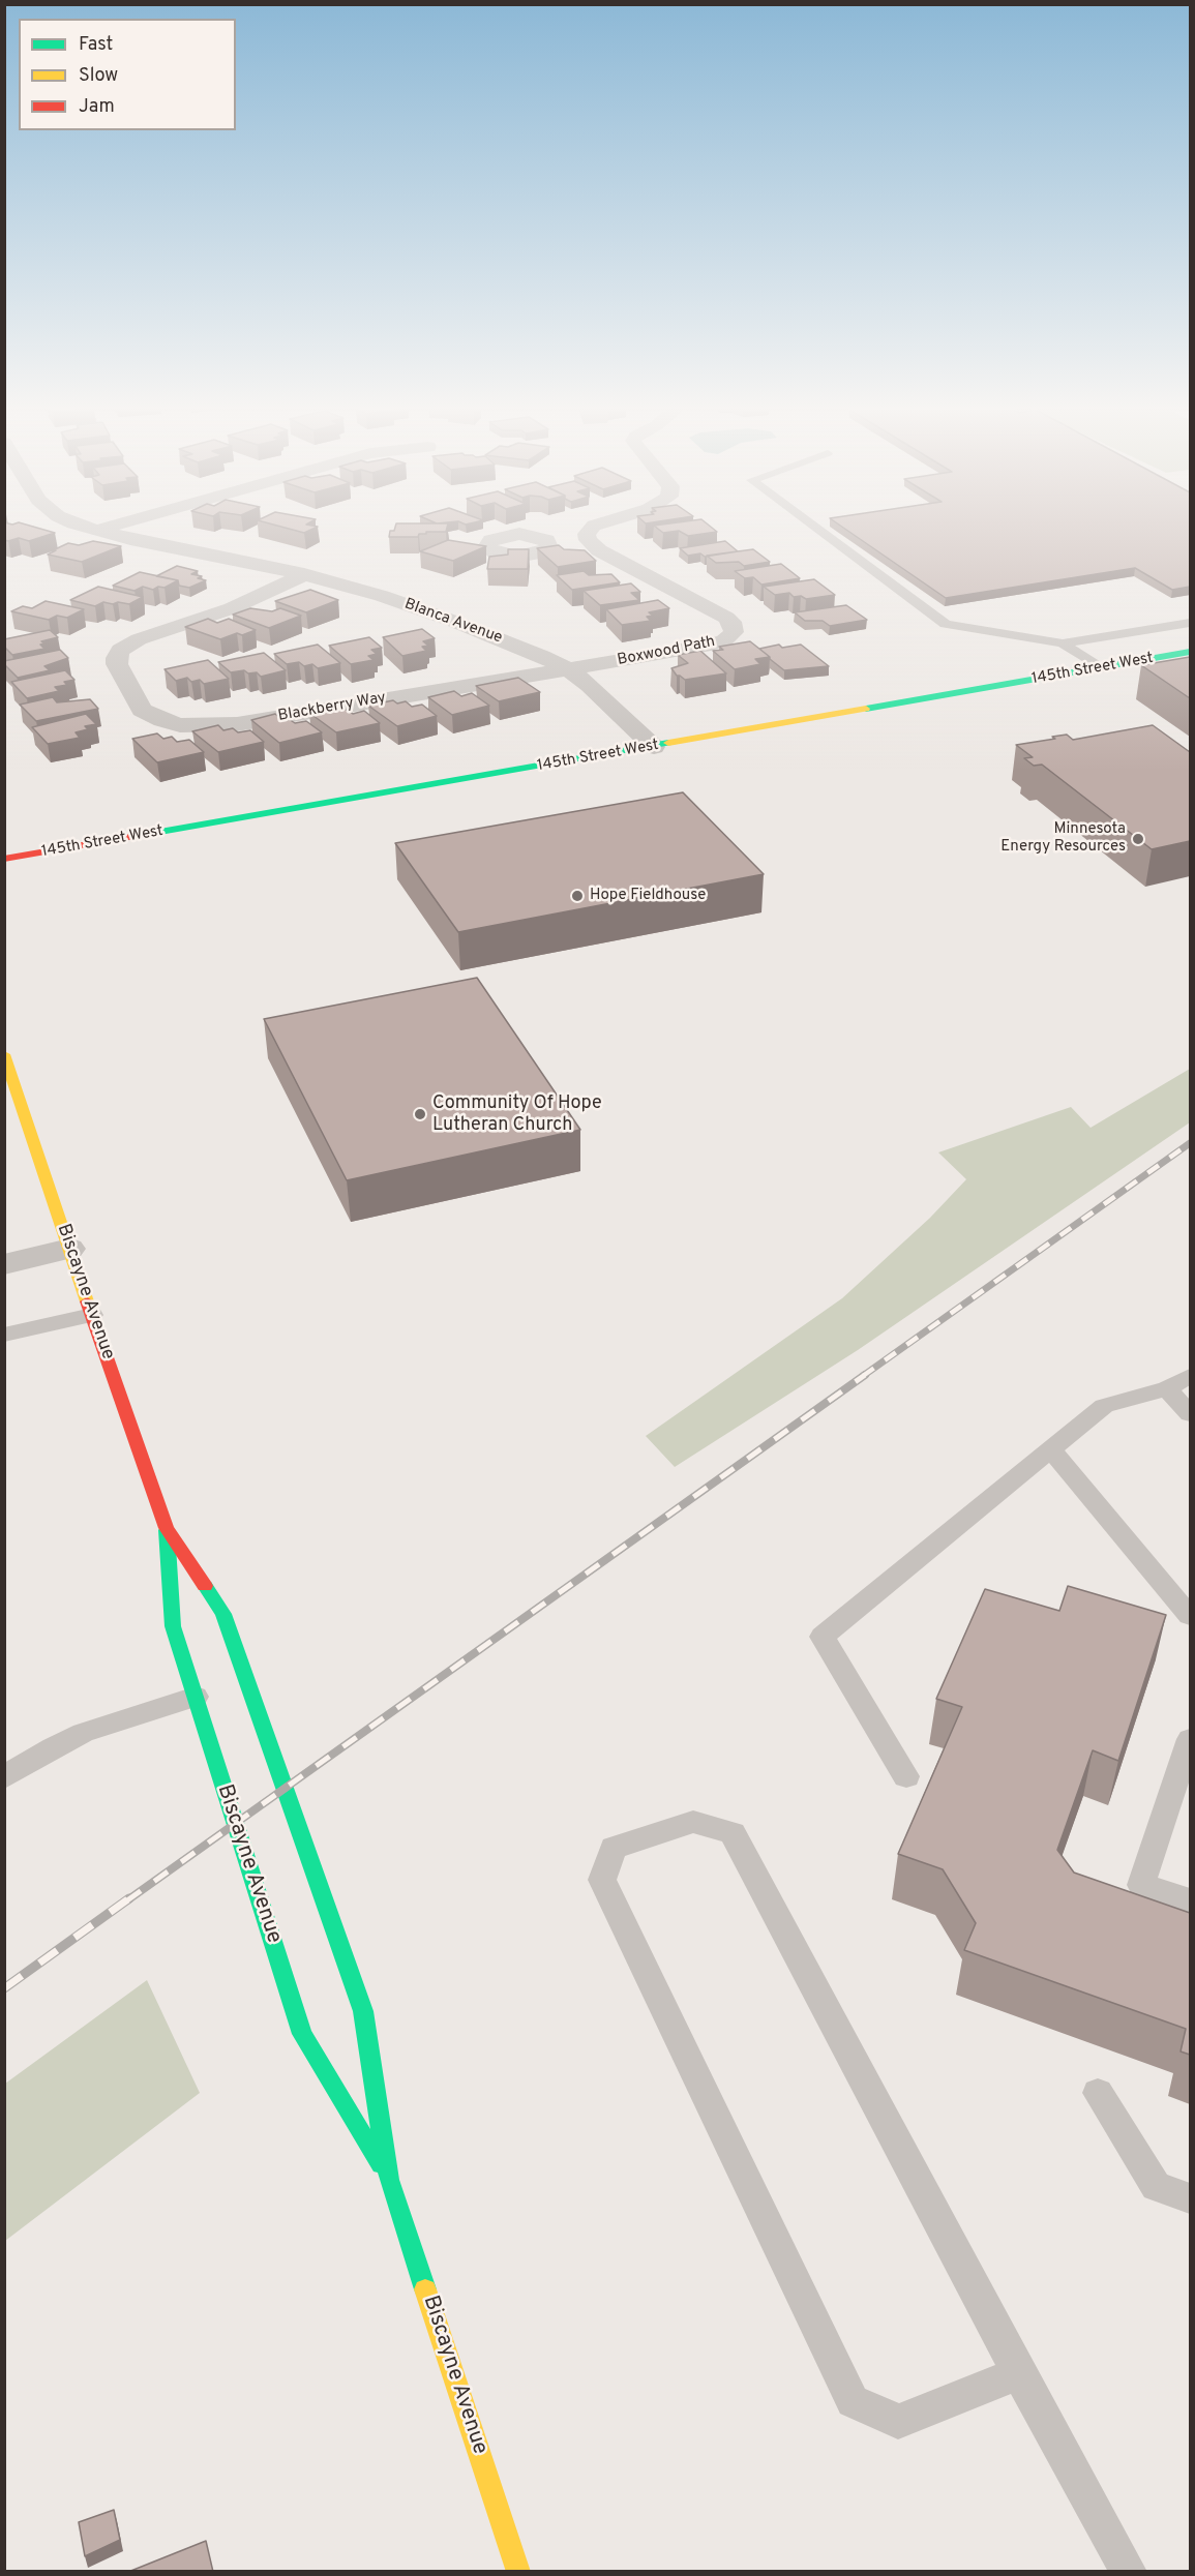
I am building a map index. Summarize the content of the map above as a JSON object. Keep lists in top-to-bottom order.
{
  "streets": {
    "street": [
      "Blanca Avenue",
      "Boxwood Path",
      "145th Street West",
      "Blackberry Way",
      "Biscayne Avenue"
    ]
  },
  "crossings": [
    ["Blanca Avenue", "Boxwood Path"],
    ["Blanca Avenue", "145th Street West"],
    ["Blanca Avenue", "Blackberry Way"],
    ["Boxwood Path", "Blackberry Way"]
  ],
  "places": ["Minnesota Energy Resources", "Hope Fieldhouse", "Community Of Hope Lutheran Church"],
  "legend": ["Fast", "Slow", "Jam"]
}
